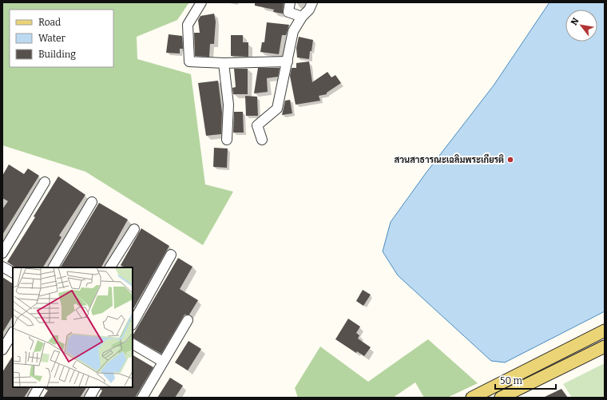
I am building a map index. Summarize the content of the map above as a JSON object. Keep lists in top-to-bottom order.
{
  "places": ["สวนสาธารณะเฉลิมพระเกียรติ"],
  "legend": ["Road", "Water", "Building"],
  "scale_bar": "50 m",
  "north": "top left"
}
